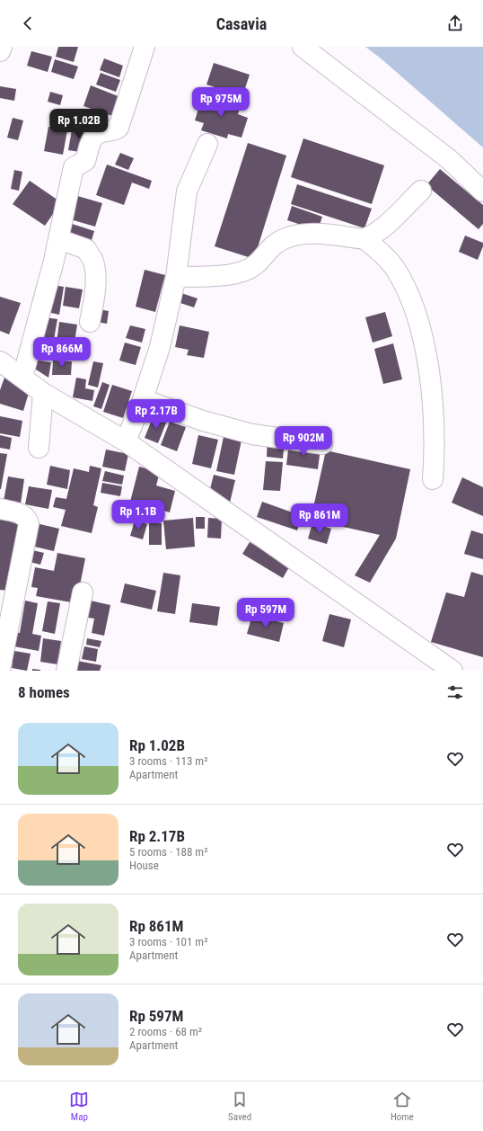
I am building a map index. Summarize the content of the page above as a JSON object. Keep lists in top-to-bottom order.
{
  "page": {
    "header": "Casavia",
    "price": [
      "Rp 975M",
      "Rp 1.02B",
      "Rp 866M",
      "Rp 2.17B",
      "Rp 902M",
      "Rp 1.1B",
      "Rp 861M",
      "Rp 597M"
    ],
    "heading": "8 homes",
    "list": [
      {
        "name": "Rp 1.02B",
        "note": "3 rooms · 113 m² · Apartment"
      },
      {
        "name": "Rp 2.17B",
        "note": "5 rooms · 188 m² · House"
      },
      {
        "name": "Rp 861M",
        "note": "3 rooms · 101 m² · Apartment"
      },
      {
        "name": "Rp 597M",
        "note": "2 rooms · 68 m² · Apartment"
      }
    ],
    "tabs": ["Map", "Saved", "Home"]
  }
}
